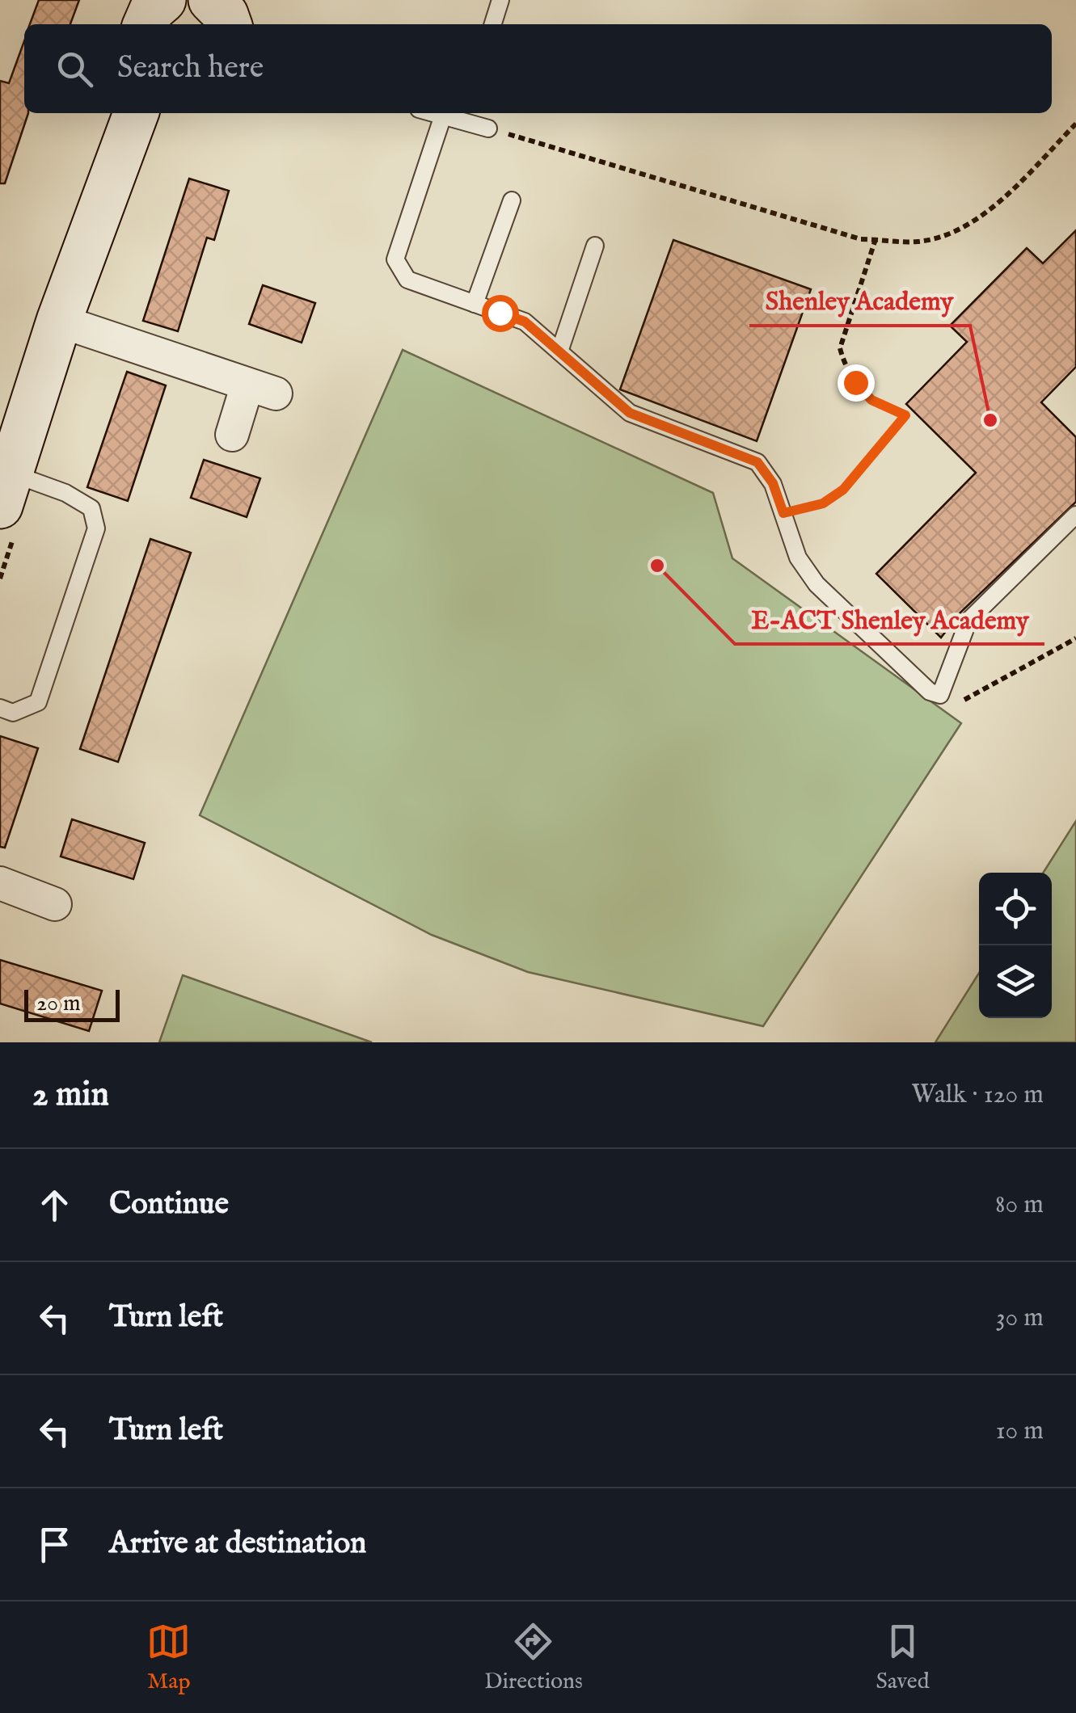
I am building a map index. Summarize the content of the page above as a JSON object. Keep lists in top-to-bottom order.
{
  "places": ["Shenley Academy", "E-ACT Shenley Academy"],
  "scale_bar": "20 m",
  "page": {
    "search": "Search here",
    "scale": "20 m",
    "heading": ["2 min", "Walk · 120 m"],
    "list": [
      ["Continue", "80 m"],
      ["Turn left", "30 m"],
      ["Turn left", "10 m"],
      "Arrive at destination"
    ],
    "nav": ["Map", "Directions", "Saved"]
  }
}
